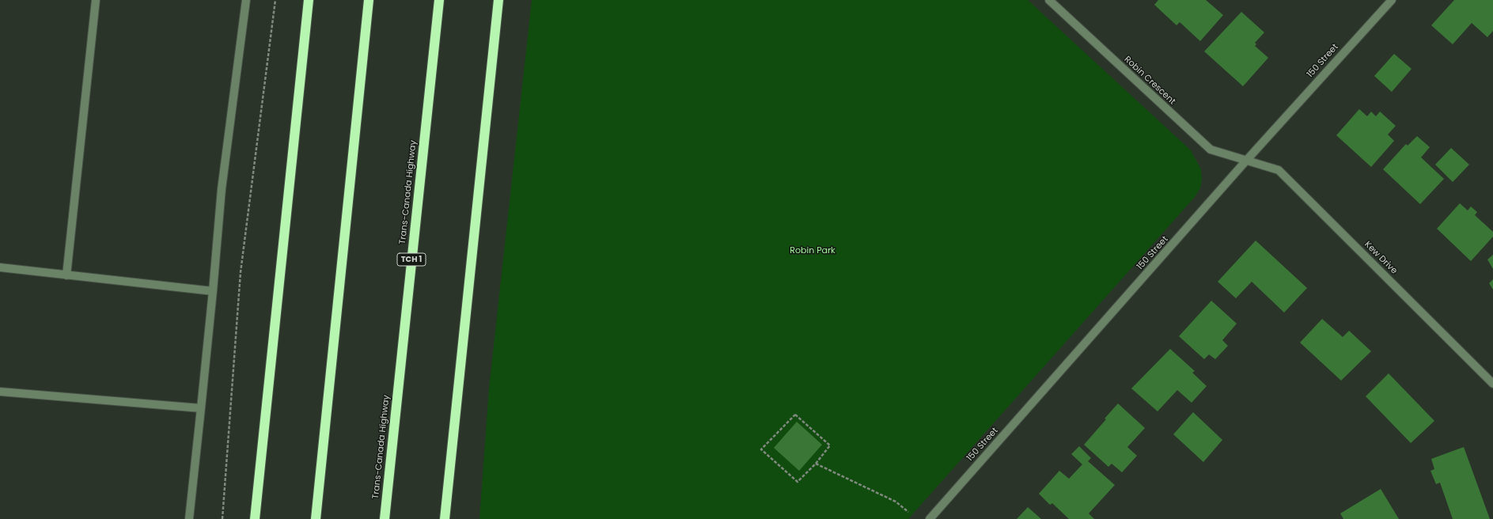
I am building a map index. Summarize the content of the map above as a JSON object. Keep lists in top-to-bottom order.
{
  "streets": {
    "highway": ["Trans-Canada Highway", "TCH 1"],
    "street": ["150 Street", "Robin Crescent", "Kew Drive"]
  },
  "crossings": [
    ["150 Street", "Robin Crescent"],
    ["150 Street", "Kew Drive"],
    ["Robin Crescent", "Kew Drive"]
  ],
  "parks": ["Robin Park"]
}
